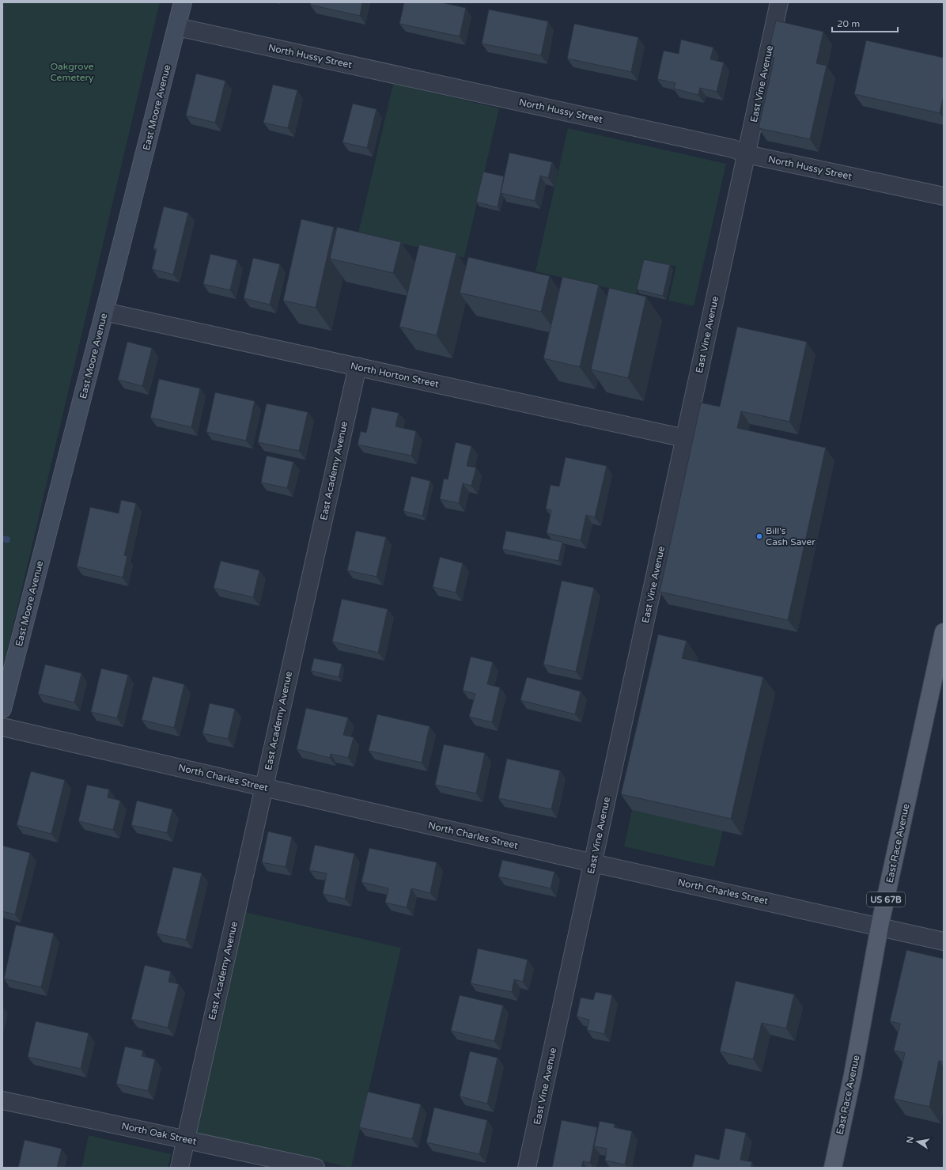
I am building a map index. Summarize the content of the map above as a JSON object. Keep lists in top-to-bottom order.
{
  "streets": {
    "main road": ["East Race Avenue", "US 67B"],
    "street": [
      "North Hussy Street",
      "East Vine Avenue",
      "East Moore Avenue",
      "North Horton Street",
      "East Academy Avenue",
      "North Charles Street",
      "North Oak Street"
    ]
  },
  "crossings": [
    ["North Hussy Street", "East Vine Avenue"],
    ["North Hussy Street", "East Moore Avenue"],
    ["East Vine Avenue", "North Horton Street"],
    ["East Vine Avenue", "North Charles Street"],
    ["East Moore Avenue", "North Horton Street"],
    ["North Horton Street", "East Academy Avenue"],
    ["East Academy Avenue", "North Charles Street"],
    ["East Academy Avenue", "North Oak Street"],
    ["North Charles Street", "East Race Avenue"]
  ],
  "parks": ["Oakgrove Cemetery"],
  "places": ["Bill's Cash Saver"],
  "scale_bar": "20 m",
  "north": "left"
}
